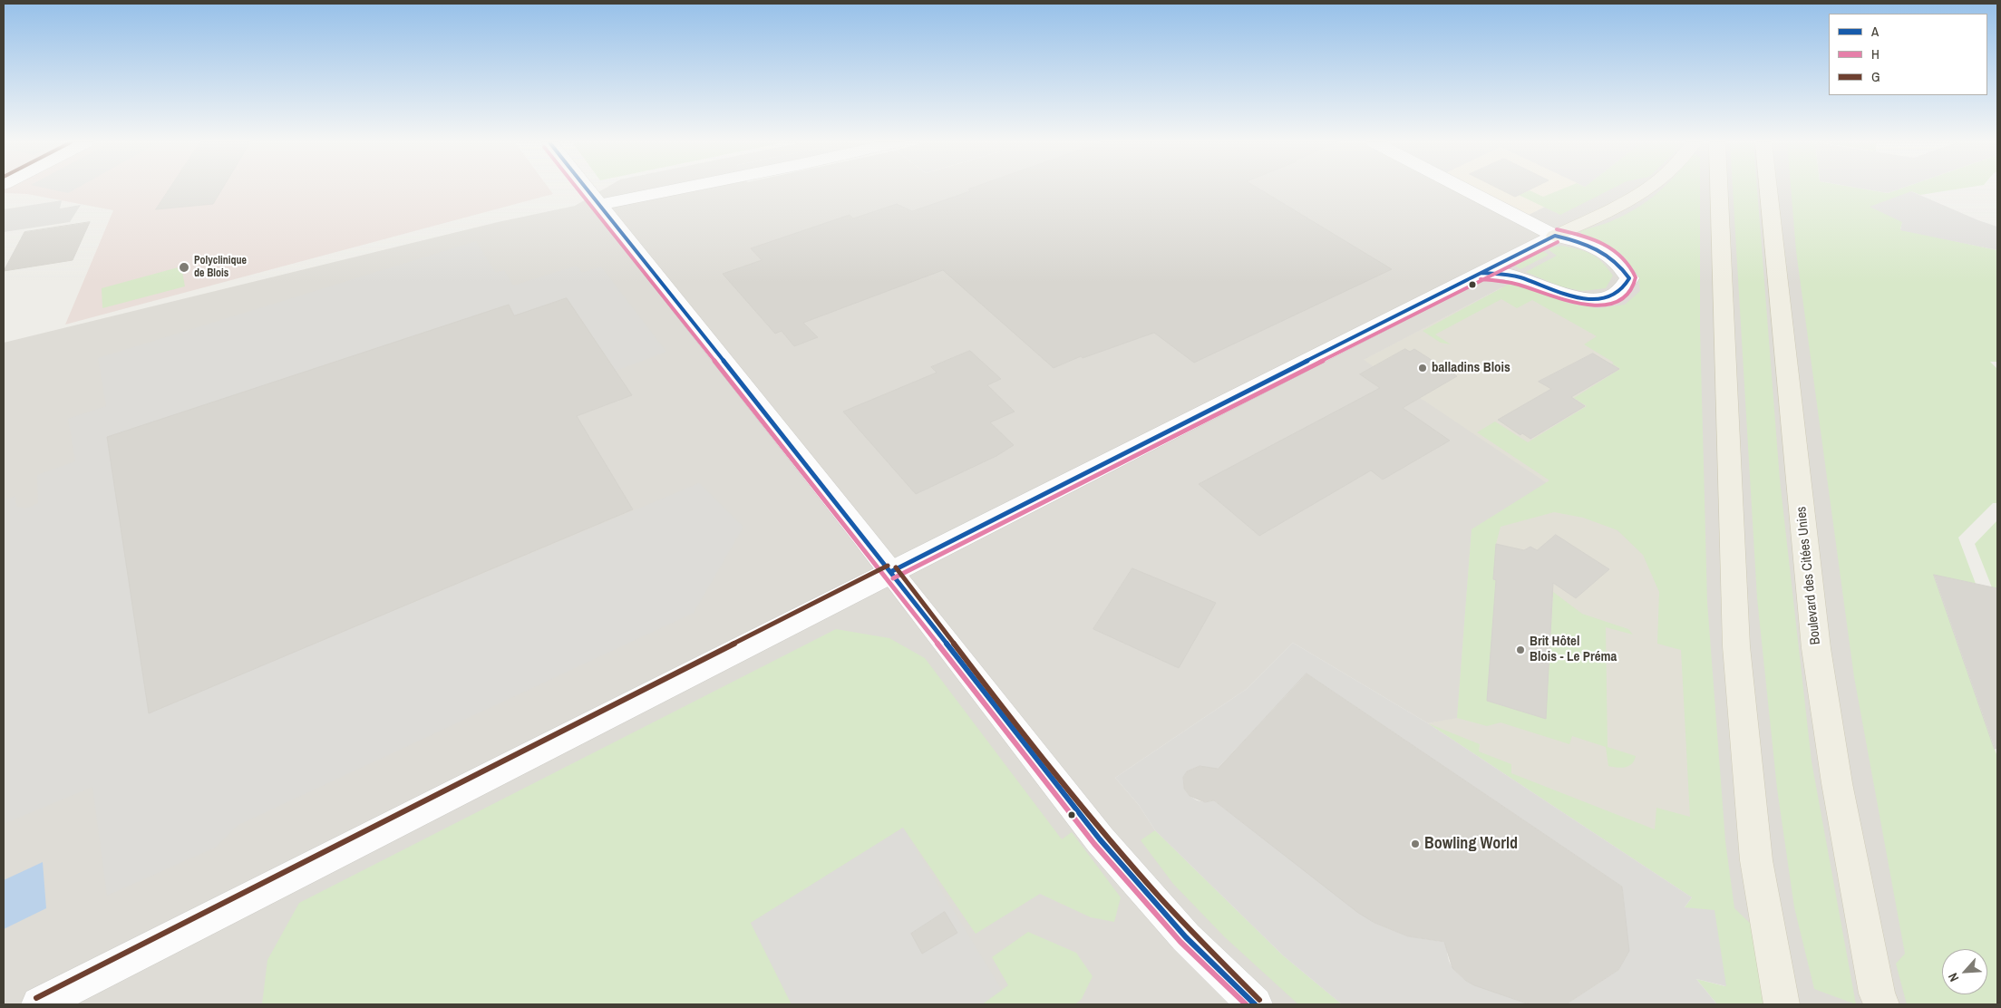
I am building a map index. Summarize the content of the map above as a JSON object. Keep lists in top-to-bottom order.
{
  "streets": {
    "main road": ["Boulevard des Citées Unies"]
  },
  "places": [
    "Polyclinique de Blois",
    "balladins Blois",
    "Brit Hôtel Blois - Le Préma",
    "Bowling World"
  ],
  "lines": ["transit line A", "transit line H", "transit line G"],
  "legend": ["A", "H", "G"],
  "north": "bottom left"
}
